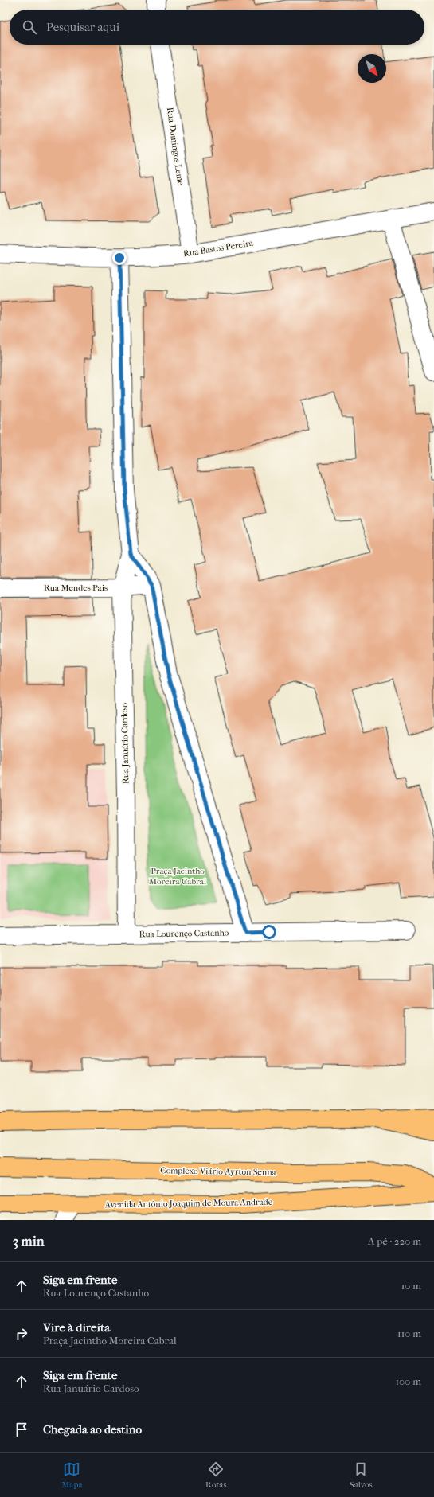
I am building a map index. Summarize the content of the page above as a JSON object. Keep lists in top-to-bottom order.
{
  "streets": {
    "main road": ["Complexo Viário Ayrton Senna", "Avenida Antônio Joaquim de Moura Andrade"],
    "street": [
      "Rua Domingos Leme",
      "Rua Bastos Pereira",
      "Rua Mendes Pais",
      "Rua Januário Cardoso",
      "Rua Lourenço Castanho"
    ]
  },
  "crossings": [
    ["Rua Domingos Leme", "Rua Bastos Pereira"],
    ["Rua Bastos Pereira", "Rua Januário Cardoso"],
    ["Rua Mendes Pais", "Rua Januário Cardoso"],
    ["Rua Januário Cardoso", "Rua Lourenço Castanho"]
  ],
  "parks": ["Praça Jacintho Moreira Cabral"],
  "north": "bottom right",
  "page": {
    "search": "Pesquisar aqui",
    "heading": ["3 min", "A pé · 220 m"],
    "list": [
      ["Siga em frente", "Rua Lourenço Castanho", "10 m"],
      ["Vire à direita", "Praça Jacintho Moreira Cabral", "110 m"],
      ["Siga em frente", "Rua Januário Cardoso", "100 m"],
      "Chegada ao destino"
    ],
    "nav": ["Mapa", "Rotas", "Salvos"]
  }
}
